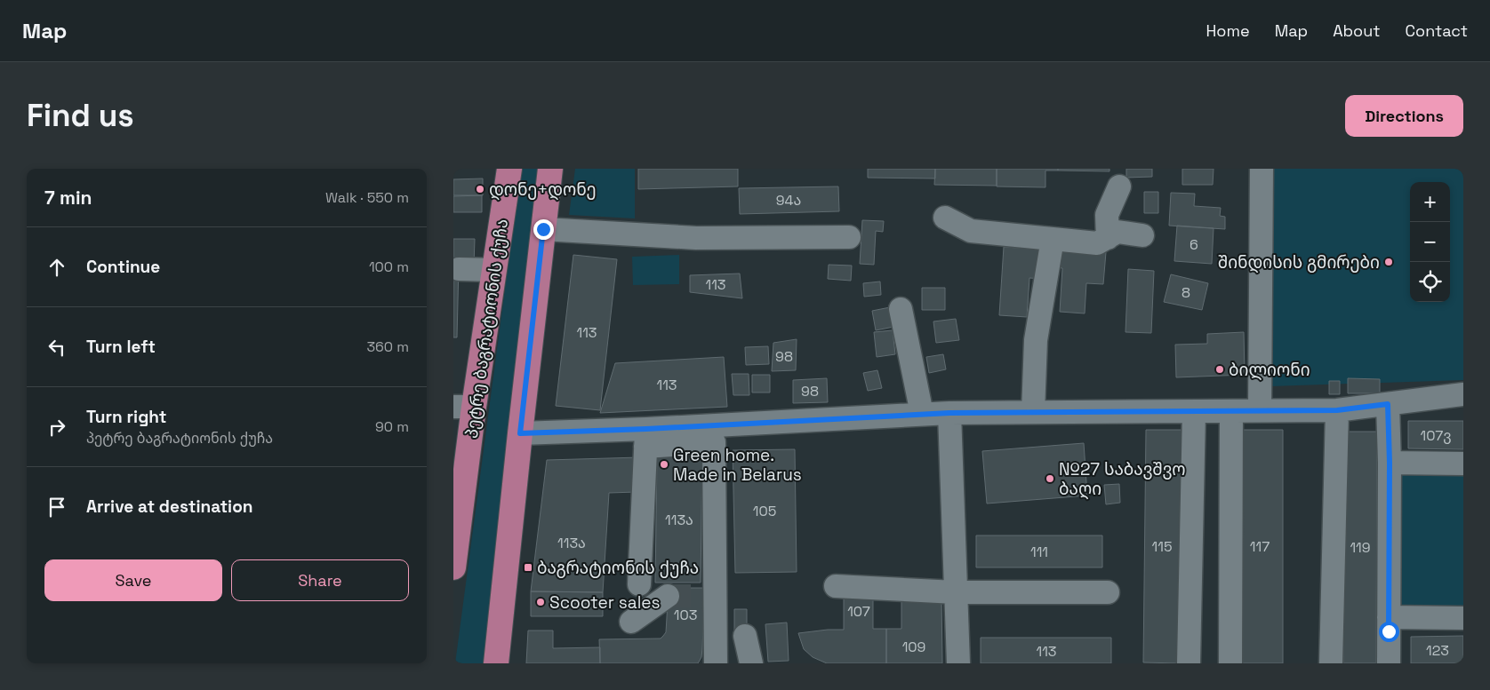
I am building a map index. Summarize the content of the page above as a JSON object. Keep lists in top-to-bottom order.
{
  "streets": {
    "main road": ["პეტრე ბაგრატიონის ქუჩა"]
  },
  "places": {
    "other": [
      "დონე+დონე",
      "შინდისის გმირები",
      "ბილიონი",
      "Green home. Made in Belarus",
      "№27 საბავშვო ბაღი",
      "Scooter sales"
    ],
    "transit": ["ბაგრატიონის ქუჩა"]
  },
  "house_numbers": [
    "94ა",
    "6",
    "113",
    "8",
    "113",
    "98",
    "113",
    "98",
    "107ვ",
    "105",
    "113ა",
    "113ა",
    "115",
    "117",
    "119",
    "111",
    "107",
    "103",
    "109",
    "123",
    "113"
  ],
  "page": {
    "header": "Map",
    "nav": [
      "Home",
      "Map",
      "About",
      "Contact"
    ],
    "buttons": [
      "Directions",
      ["Save", "Share"]
    ],
    "title": "Find us",
    "heading": ["7 min", "Walk · 550 m"],
    "map_buttons": ["+", "−"],
    "list": [
      ["Continue", "100 m"],
      ["Turn left", "360 m"],
      ["Turn right", "პეტრე ბაგრატიონის ქუჩა", "90 m"],
      "Arrive at destination"
    ]
  }
}
